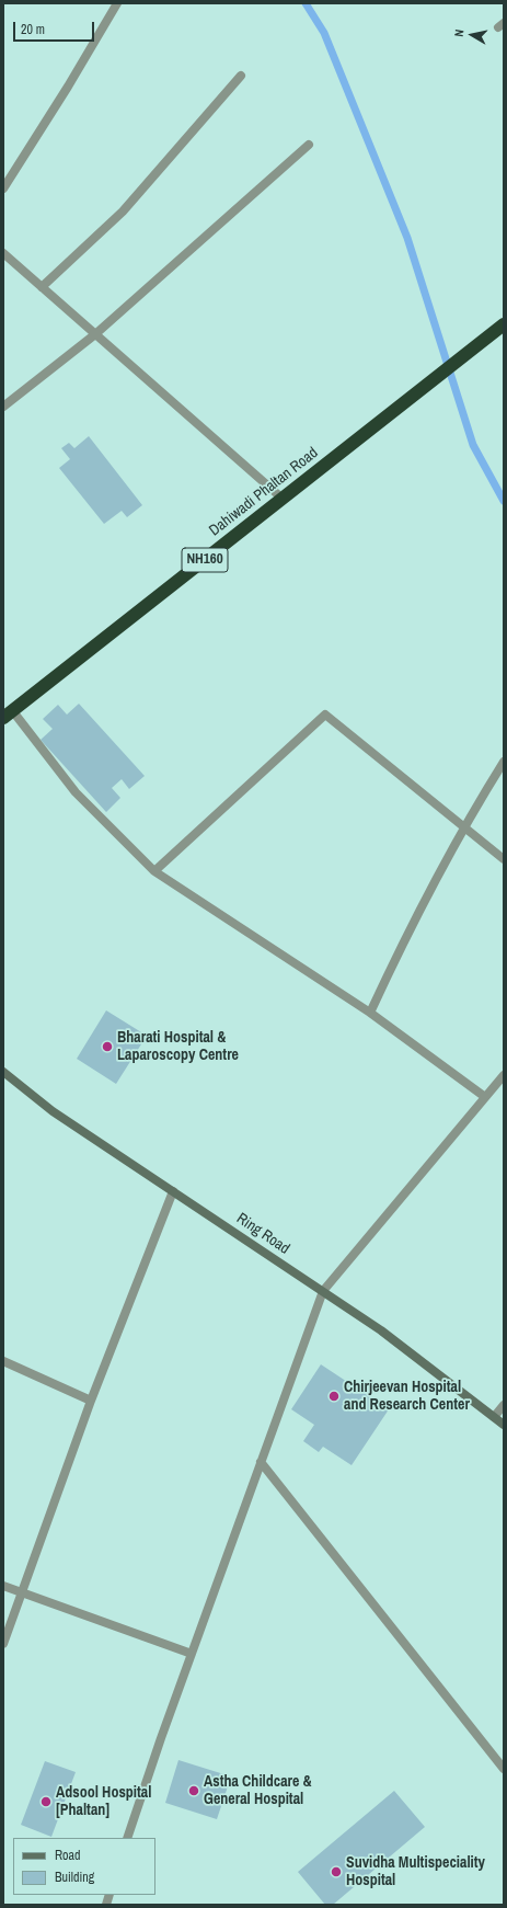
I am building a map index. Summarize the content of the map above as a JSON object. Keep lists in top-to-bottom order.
{
  "streets": {
    "highway": ["Dahiwadi Phaltan Road", "NH160"],
    "main road": ["Ring Road"]
  },
  "places": [
    "Bharati Hospital & Laparoscopy Centre",
    "Chirjeevan Hospital and Research Center",
    "Astha Childcare & General Hospital",
    "Adsool Hospital [Phaltan]",
    "Suvidha Multispeciality Hospital"
  ],
  "legend": ["Road", "Building"],
  "scale_bar": "20 m",
  "north": "left"
}
